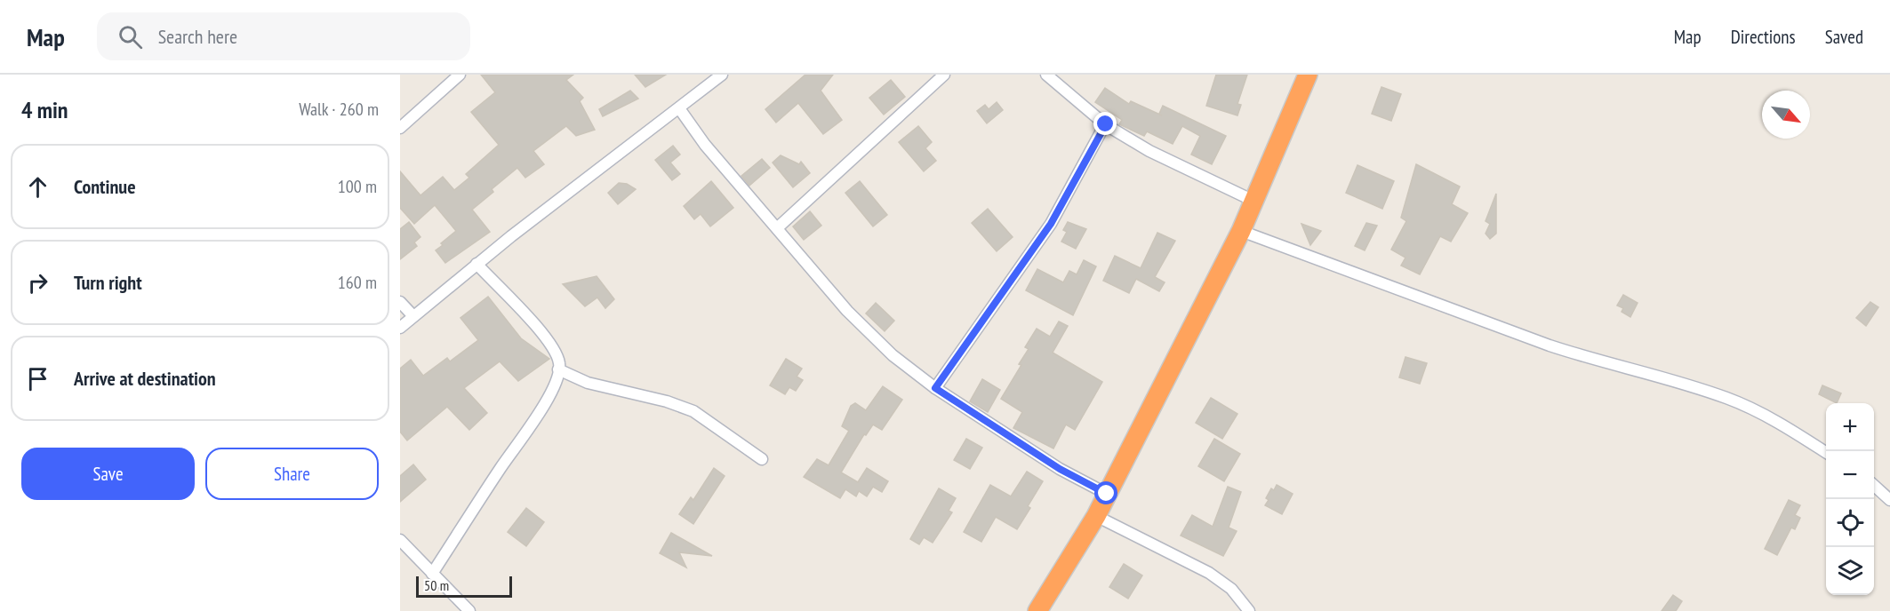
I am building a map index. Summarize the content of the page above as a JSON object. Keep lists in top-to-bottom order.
{
  "scale_bar": "50 m",
  "north": "bottom right",
  "page": {
    "header": "Map",
    "search": "Search here",
    "nav": ["Map", "Directions", "Saved"],
    "heading": ["4 min", "Walk · 260 m"],
    "list": [
      ["Continue", "100 m"],
      ["Turn right", "160 m"],
      "Arrive at destination"
    ],
    "map_buttons": ["+", "−"],
    "buttons": ["Save", "Share"],
    "scale": "50 m"
  }
}
